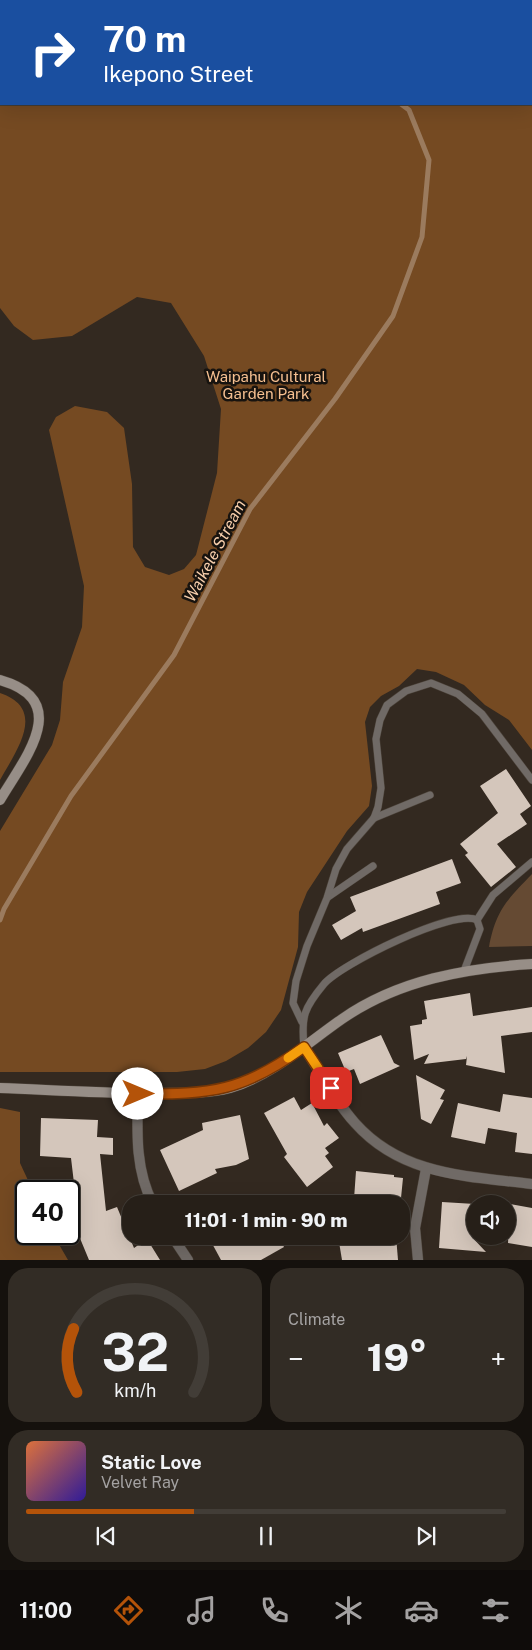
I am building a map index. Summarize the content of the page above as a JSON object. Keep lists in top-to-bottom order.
{
  "water": ["Waikele Stream"],
  "parks": ["Waipahu Cultural Garden Park"],
  "page": {
    "turn": ["70 m", "Ikepono Street"],
    "limit": "40",
    "trip": "11:01 · 1 min · 90 m",
    "tile": "Climate",
    "heat": ["−", "19°", "+"],
    "song": ["Static Love", "Velvet Ray"],
    "tabs": "11:00",
    "gauge": ["32", "km/h"]
  }
}
